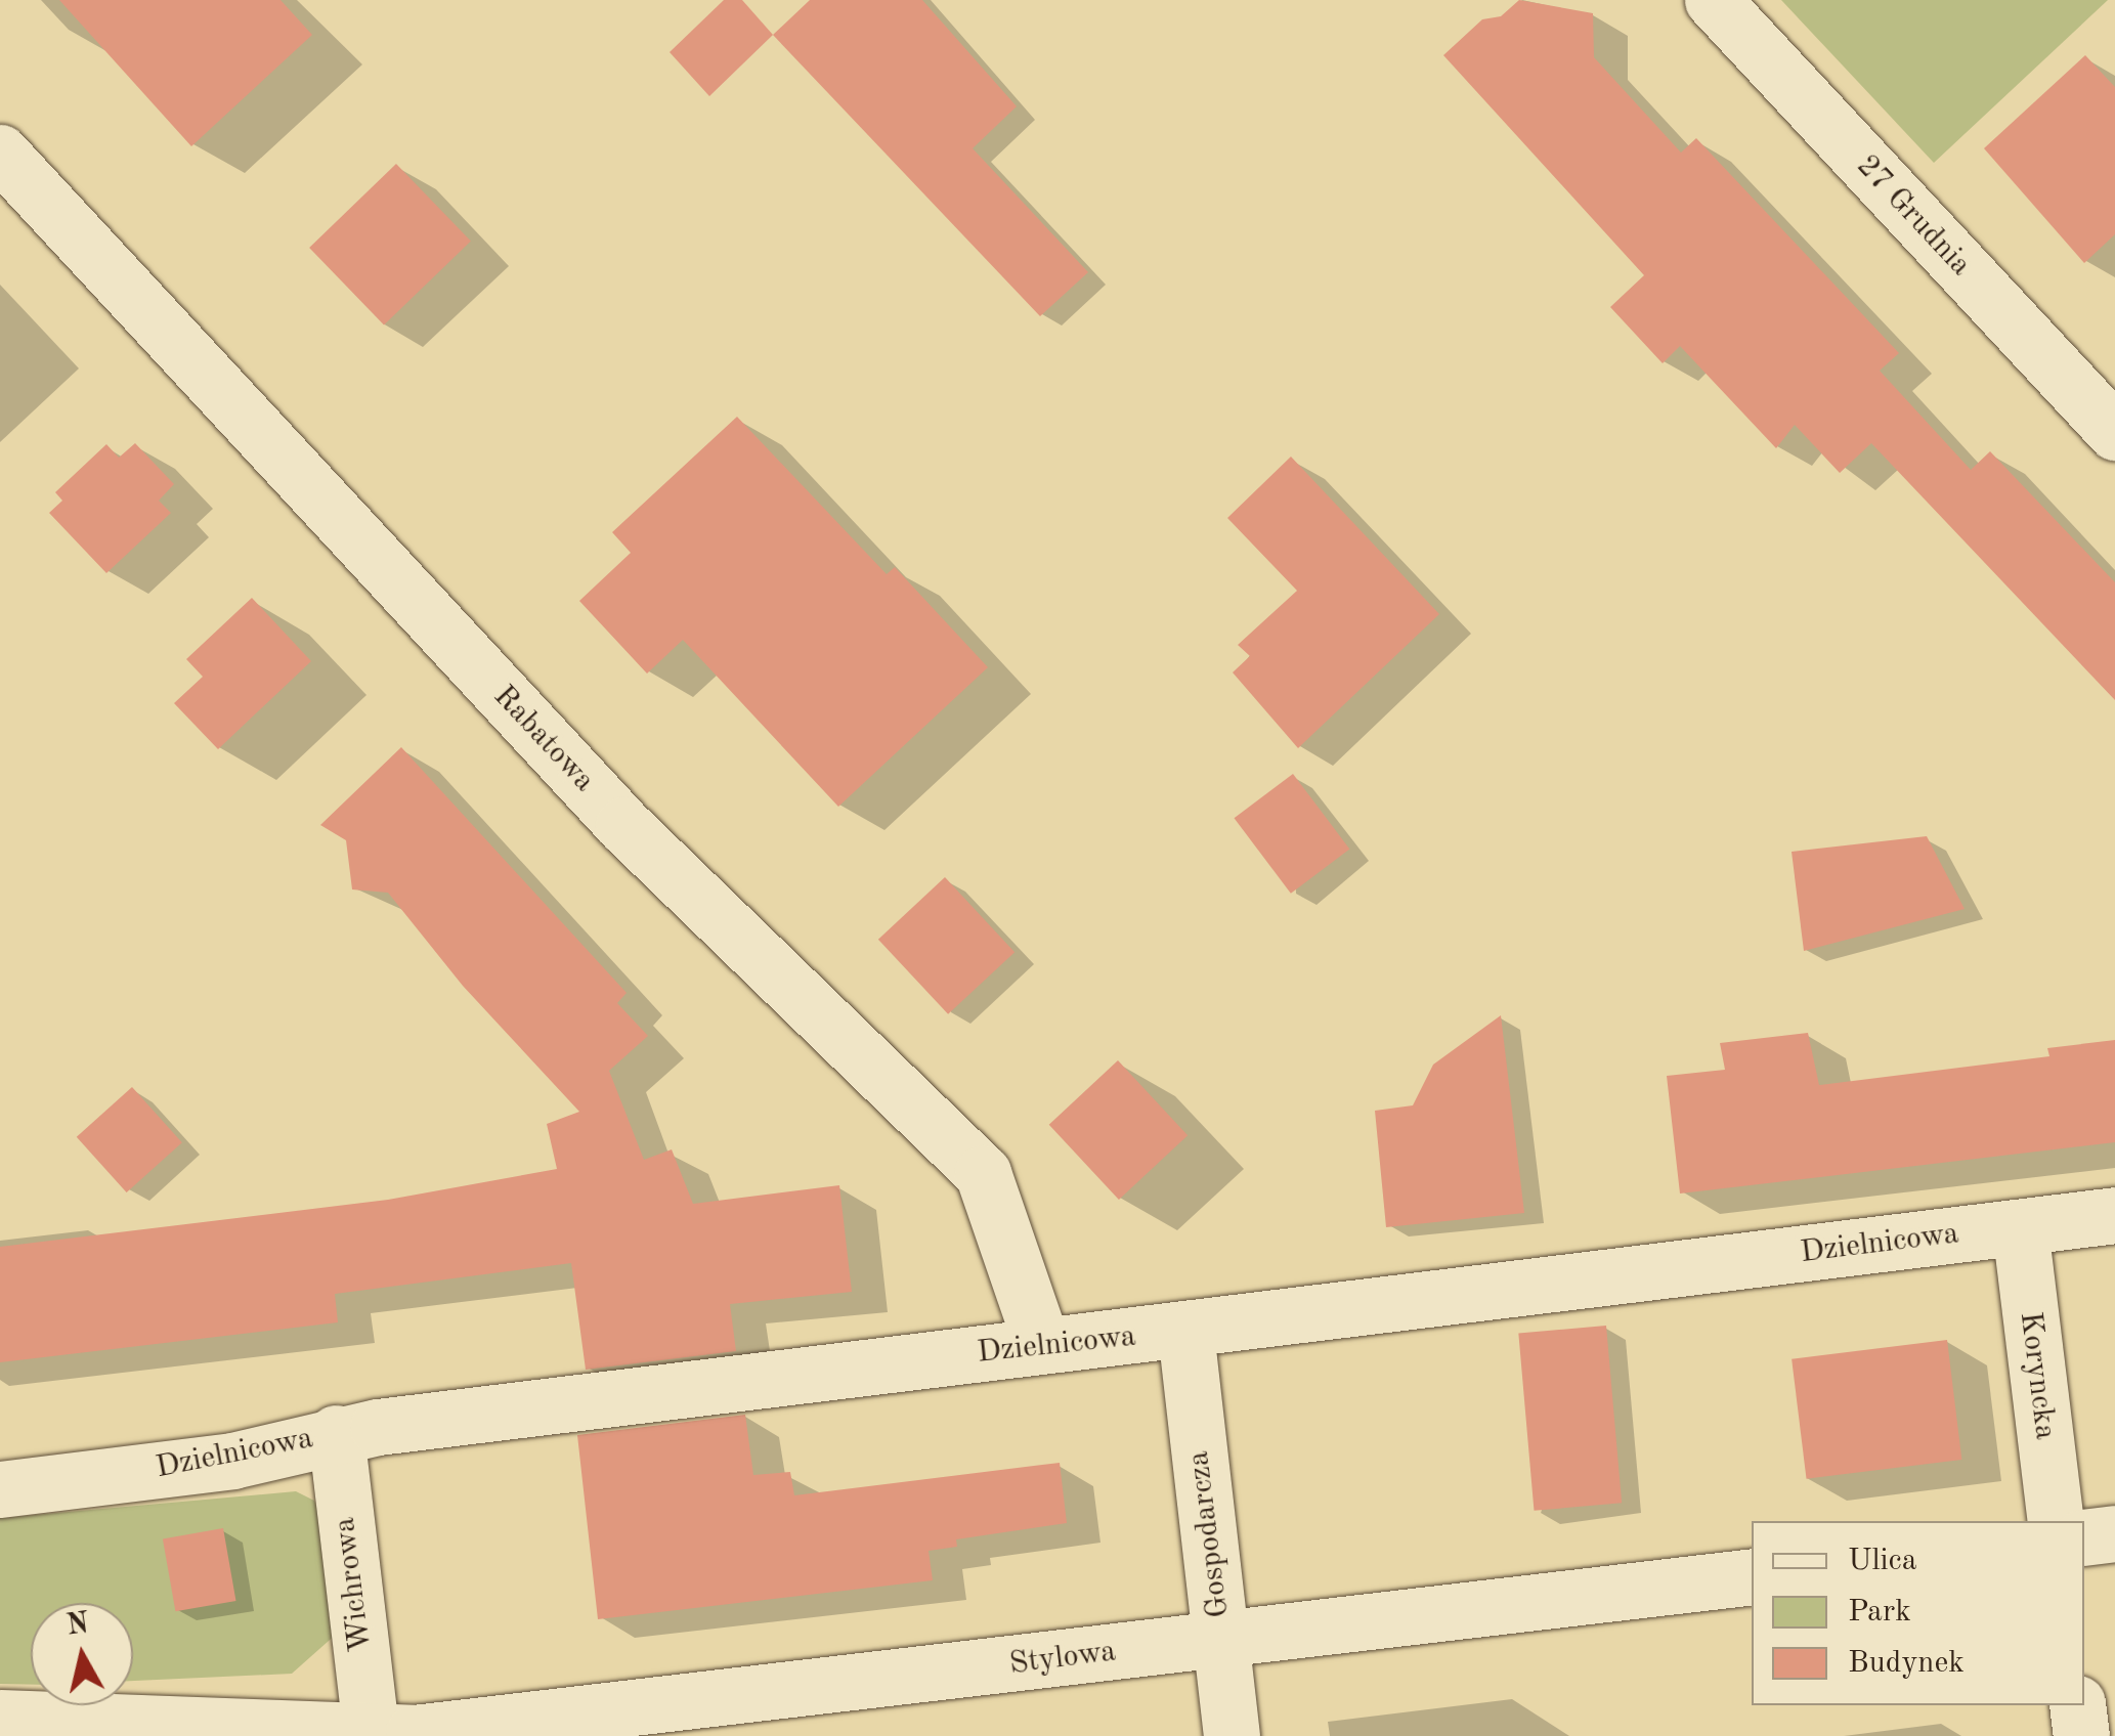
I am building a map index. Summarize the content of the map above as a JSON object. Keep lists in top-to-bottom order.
{
  "streets": {
    "street": [
      "27 Grudnia",
      "Rabatowa",
      "Dzielnicowa",
      "Koryncka",
      "Gospodarcza",
      "Wichrowa",
      "Stylowa"
    ]
  },
  "crossings": [
    ["Rabatowa", "Dzielnicowa"],
    ["Dzielnicowa", "Koryncka"],
    ["Dzielnicowa", "Gospodarcza"],
    ["Dzielnicowa", "Wichrowa"],
    ["Gospodarcza", "Stylowa"],
    ["Wichrowa", "Stylowa"]
  ],
  "legend": ["Ulica", "Park", "Budynek"],
  "north": "top"
}
